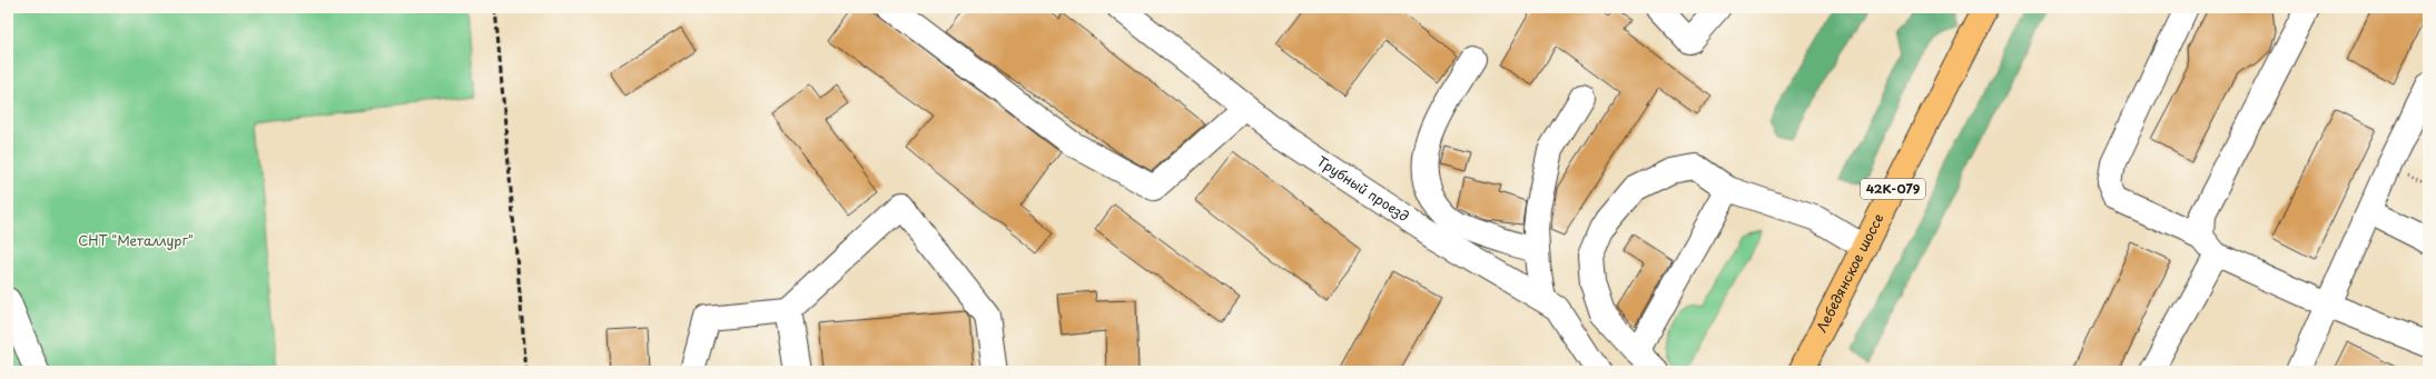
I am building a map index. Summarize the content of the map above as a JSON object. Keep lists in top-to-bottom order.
{
  "streets": {
    "main road": ["42К-079", "Лебедянское шоссе"],
    "street": ["Трубный проезд"]
  },
  "parks": ["СНТ \"Металлург\""]
}
